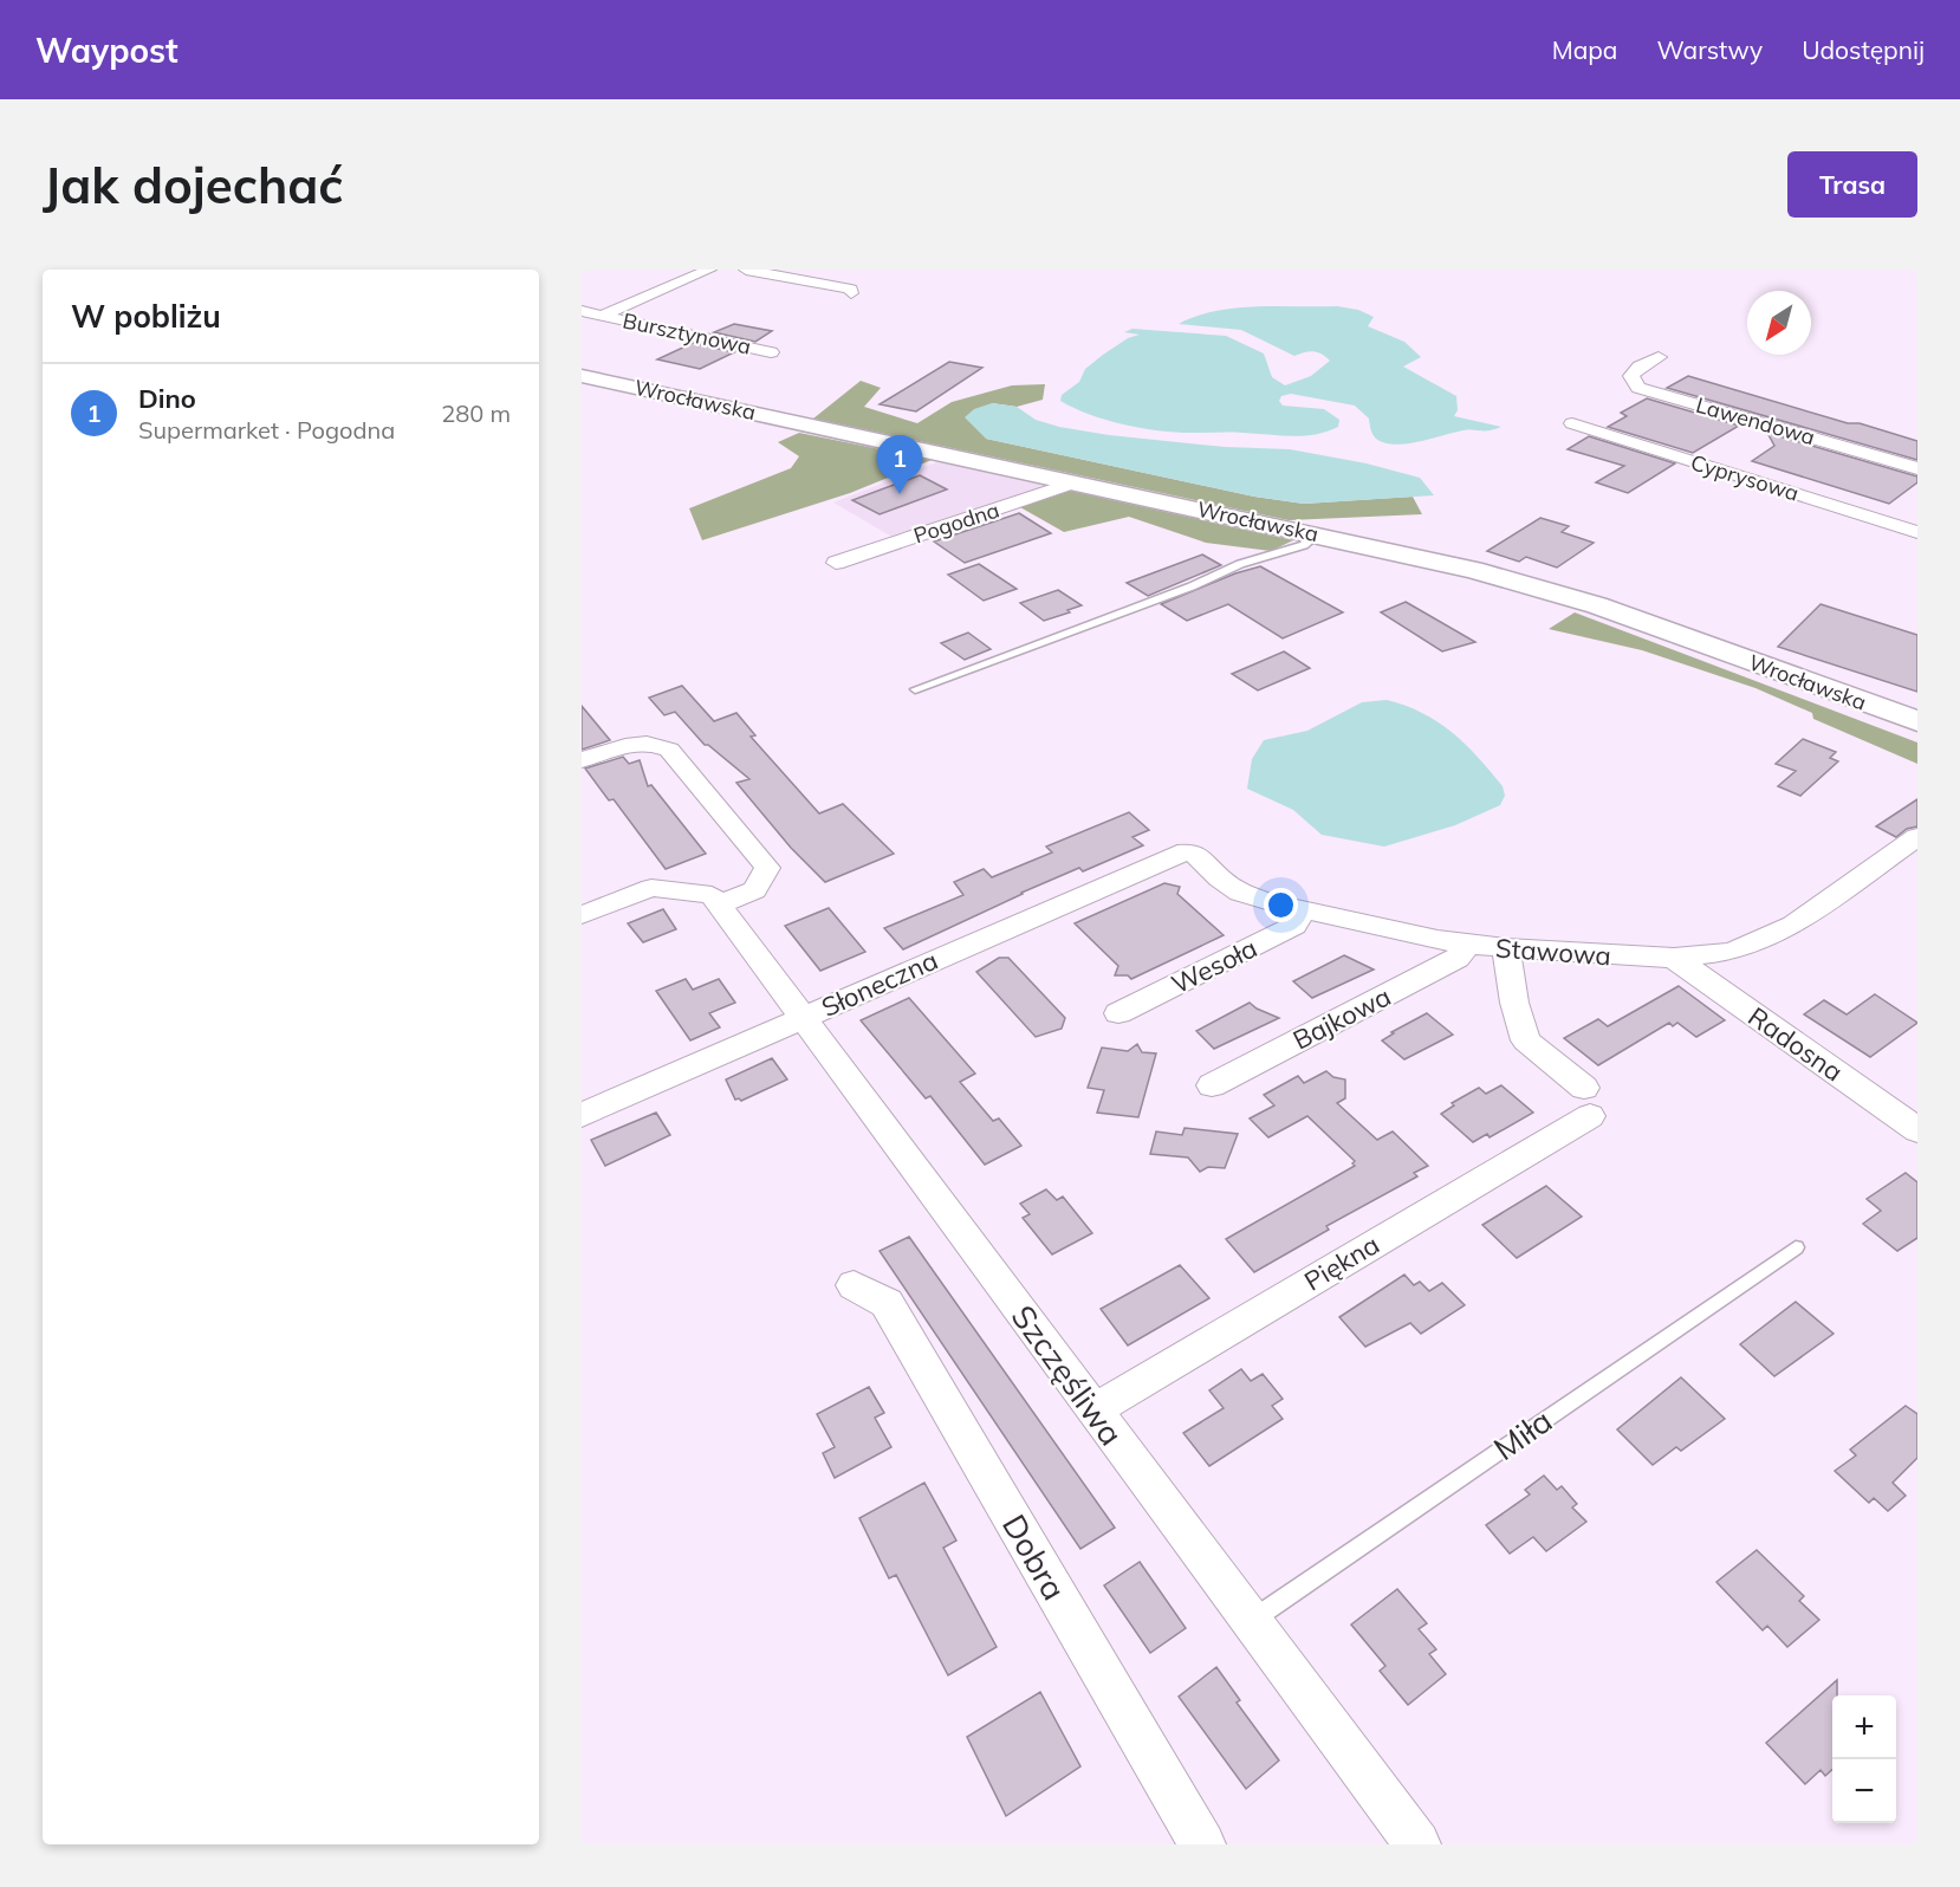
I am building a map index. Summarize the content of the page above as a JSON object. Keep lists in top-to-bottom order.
{
  "streets": {
    "main road": ["Wrocławska"],
    "street": [
      "Bursztynowa",
      "Lawendowa",
      "Cyprysowa",
      "Pogodna",
      "Stawowa",
      "Wesoła",
      "Słoneczna",
      "Bajkowa",
      "Radosna",
      "Piękna",
      "Szczęśliwa",
      "Dobra"
    ],
    "lane": ["Miła"]
  },
  "crossings": [
    ["Wrocławska", "Pogodna"],
    ["Stawowa", "Wesoła"],
    ["Stawowa", "Słoneczna"],
    ["Stawowa", "Bajkowa"],
    ["Stawowa", "Radosna"],
    ["Stawowa", "Piękna"],
    ["Słoneczna", "Szczęśliwa"],
    ["Piękna", "Szczęśliwa"],
    ["Szczęśliwa", "Miła"]
  ],
  "north": "bottom left",
  "page": {
    "header": "Waypost",
    "nav": ["Mapa", "Warstwy", "Udostępnij"],
    "buttons": "Trasa",
    "title": "Jak dojechać",
    "heading": "W pobliżu",
    "list": [
      {
        "mark": "1",
        "name": "Dino",
        "note": "Supermarket · Pogodna",
        "value": "280 m"
      }
    ],
    "pins": "1",
    "map_buttons": ["+", "−"]
  }
}
